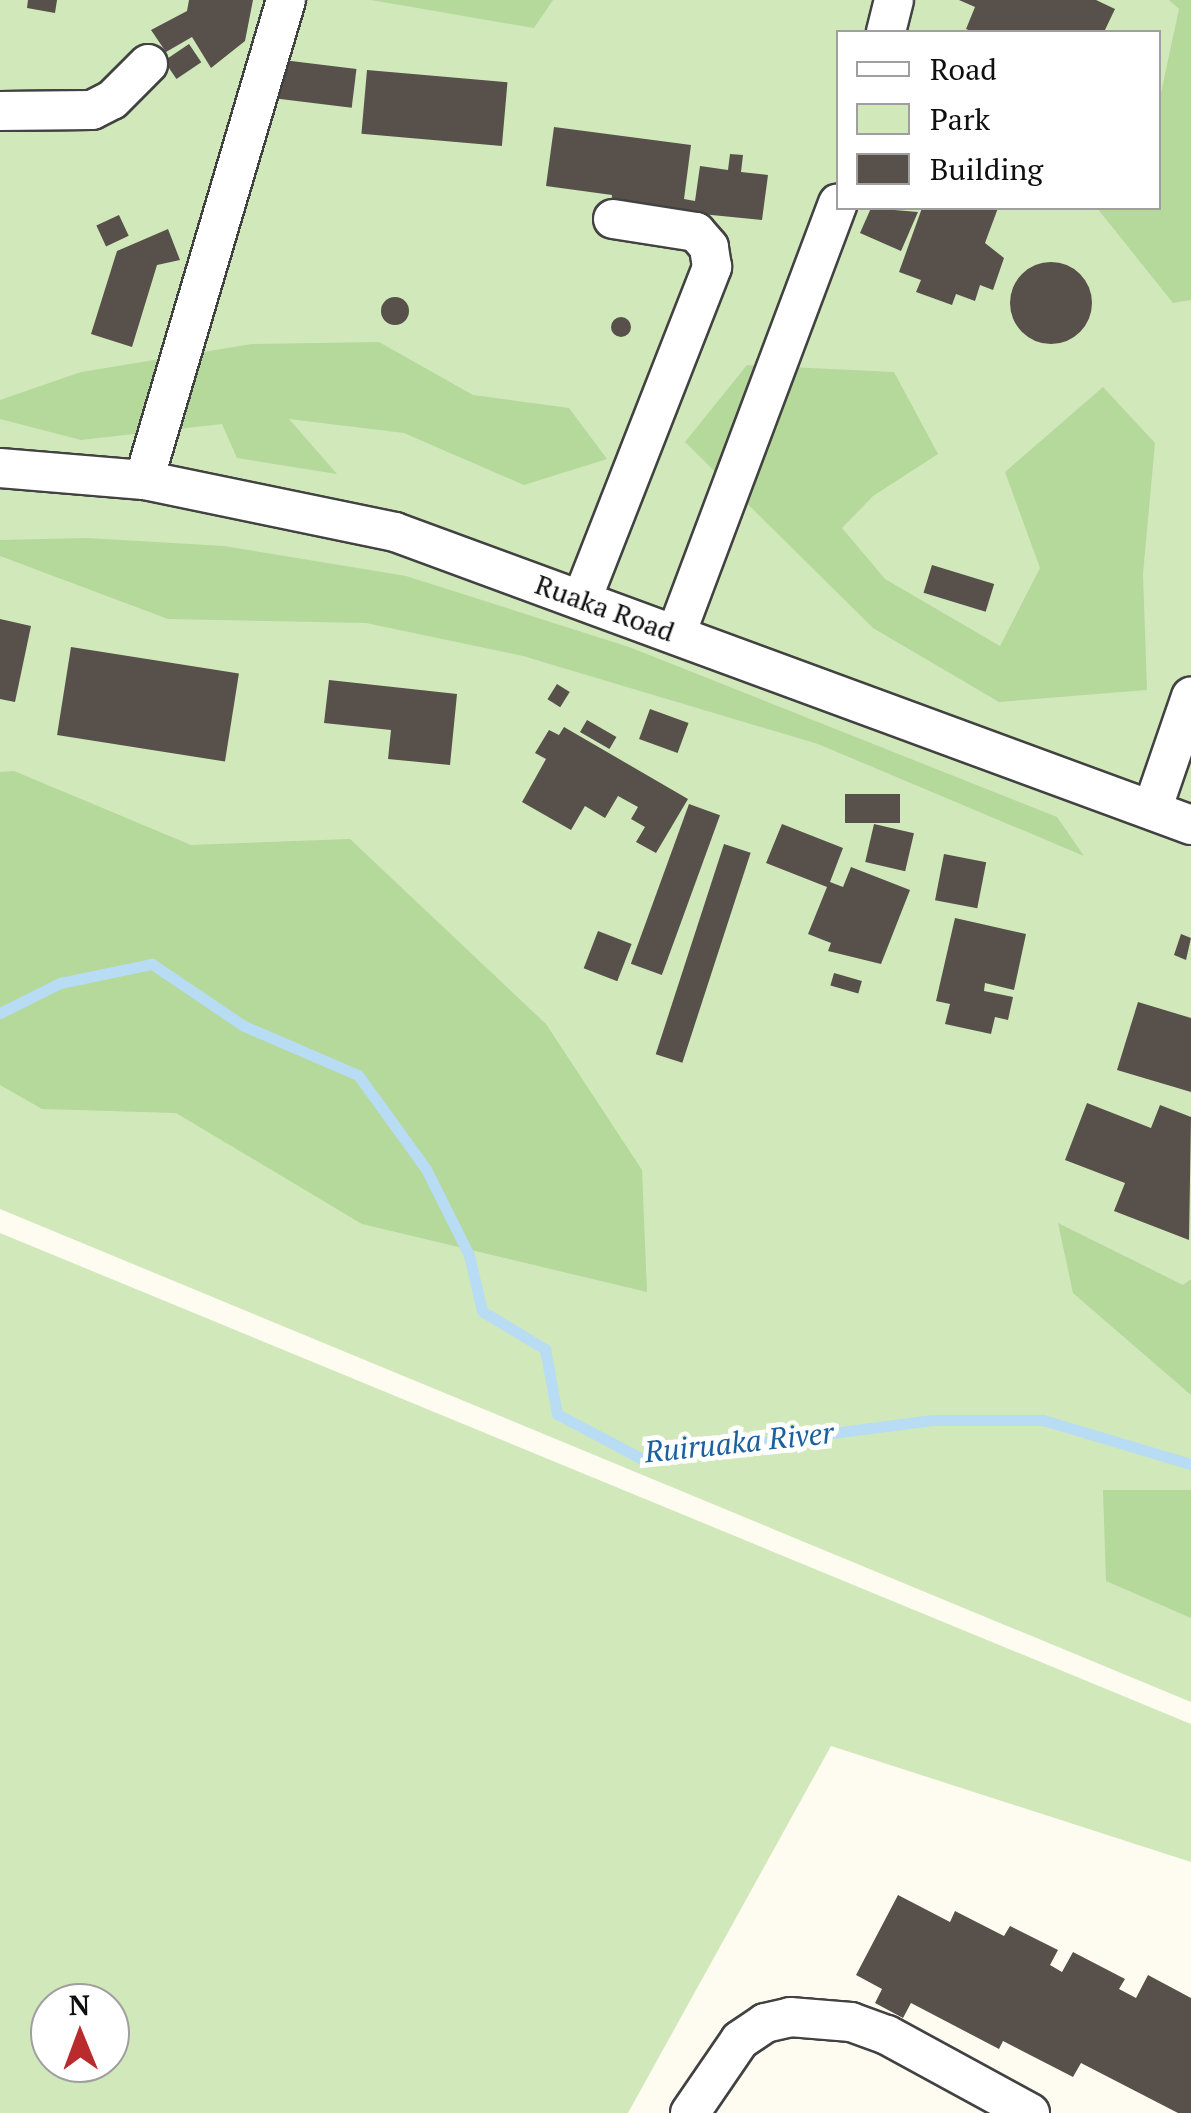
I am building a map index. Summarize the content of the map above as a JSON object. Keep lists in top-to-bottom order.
{
  "streets": {
    "street": ["Ruaka Road"]
  },
  "water": ["Ruiruaka River"],
  "legend": ["Road", "Park", "Building"],
  "north": "top"
}
